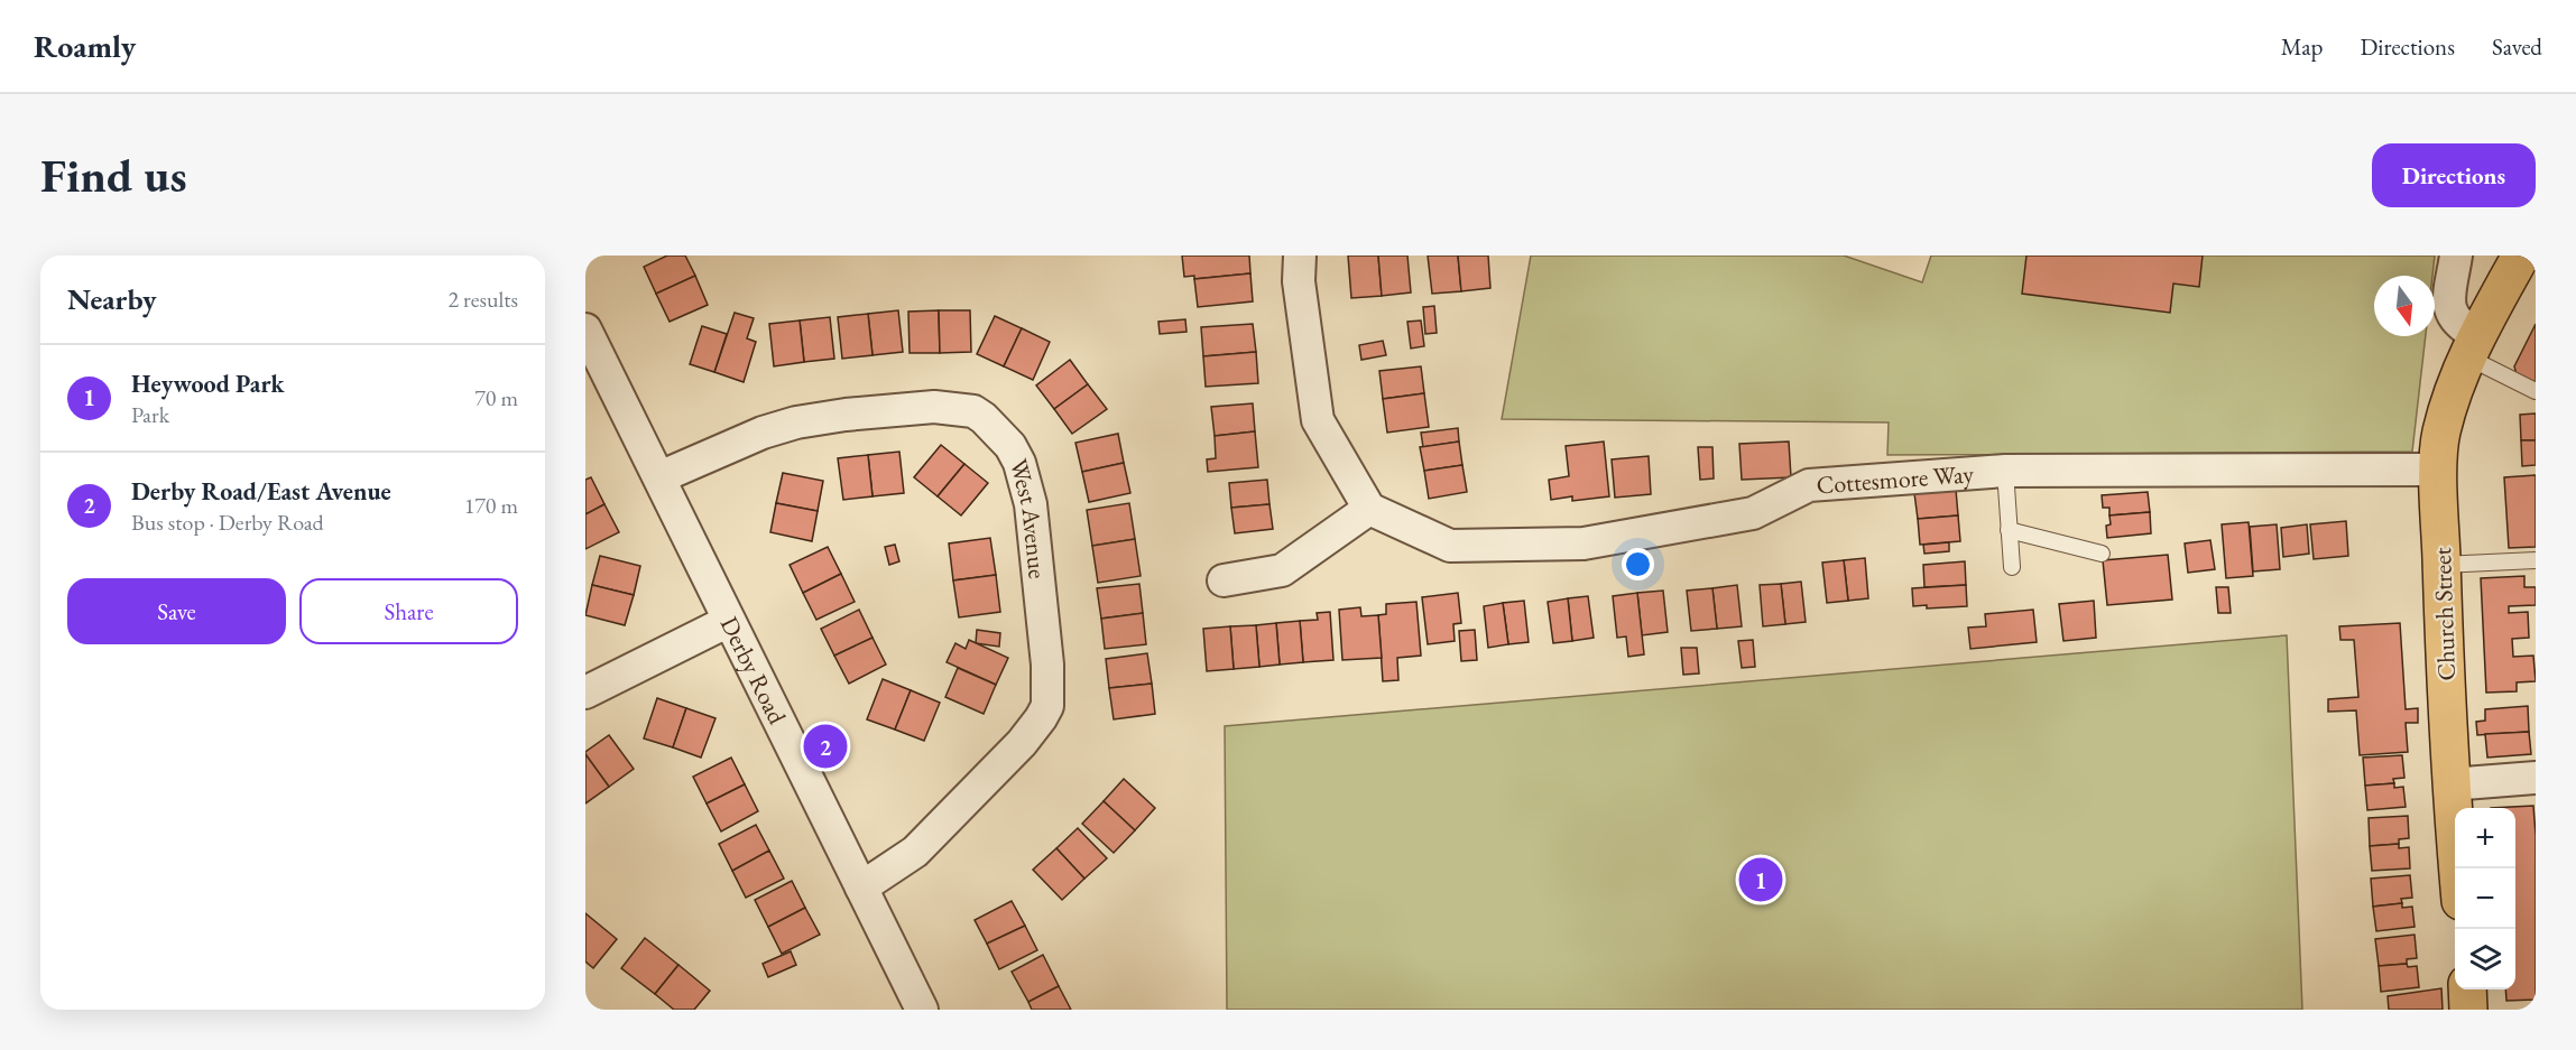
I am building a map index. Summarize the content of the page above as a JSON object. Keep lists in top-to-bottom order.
{
  "streets": {
    "main road": ["Church Street"],
    "street": ["Cottesmore Way", "West Avenue", "Derby Road"]
  },
  "crossings": [
    ["Cottesmore Way", "Church Street"],
    ["West Avenue", "Derby Road"]
  ],
  "north": "bottom",
  "page": {
    "header": "Roamly",
    "nav": ["Map", "Directions", "Saved"],
    "buttons": [
      "Directions",
      ["Save", "Share"]
    ],
    "title": "Find us",
    "heading": ["Nearby", "2 results"],
    "list": [
      {
        "mark": "1",
        "name": "Heywood Park",
        "note": "Park",
        "value": "70 m"
      },
      {
        "mark": "2",
        "name": "Derby Road/East Avenue",
        "note": "Bus stop · Derby Road",
        "value": "170 m"
      }
    ],
    "pins": ["2", "1"],
    "map_buttons": ["+", "−"]
  }
}
